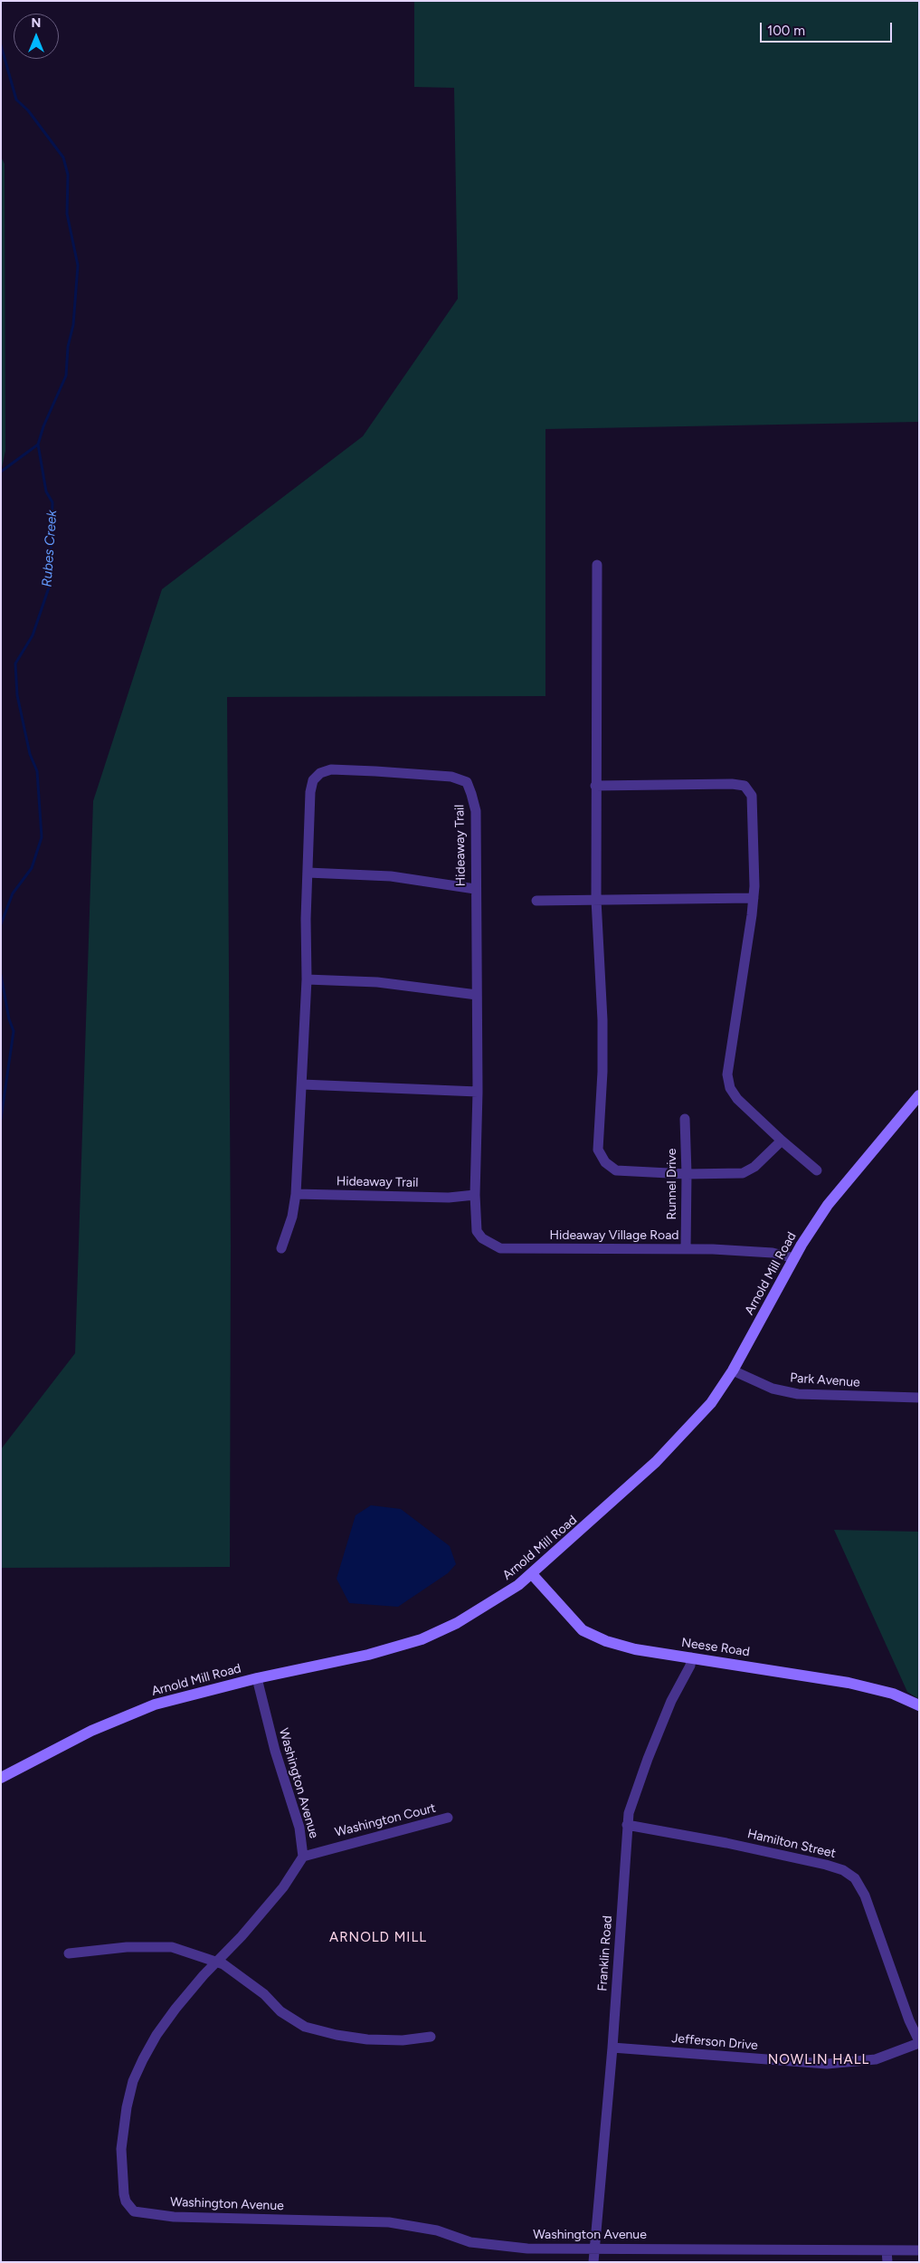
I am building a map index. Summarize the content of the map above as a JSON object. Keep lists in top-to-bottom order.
{
  "streets": {
    "main road": ["Arnold Mill Road", "Neese Road"],
    "street": [
      "Hideaway Trail",
      "Runnel Drive",
      "Hideaway Village Road",
      "Park Avenue",
      "Washington Avenue",
      "Washington Court",
      "Hamilton Street",
      "Franklin Road",
      "Jefferson Drive"
    ]
  },
  "crossings": [
    ["Hideaway Trail", "Hideaway Village Road"],
    ["Runnel Drive", "Hideaway Village Road"],
    ["Hideaway Village Road", "Arnold Mill Road"],
    ["Arnold Mill Road", "Park Avenue"],
    ["Arnold Mill Road", "Neese Road"],
    ["Arnold Mill Road", "Washington Avenue"],
    ["Neese Road", "Franklin Road"],
    ["Washington Avenue", "Washington Court"],
    ["Washington Avenue", "Franklin Road"],
    ["Hamilton Street", "Franklin Road"],
    ["Hamilton Street", "Jefferson Drive"],
    ["Franklin Road", "Jefferson Drive"]
  ],
  "districts": ["ARNOLD MILL", "NOWLIN HALL"],
  "water": ["Rubes Creek"],
  "scale_bar": "100 m",
  "north": "top"
}
